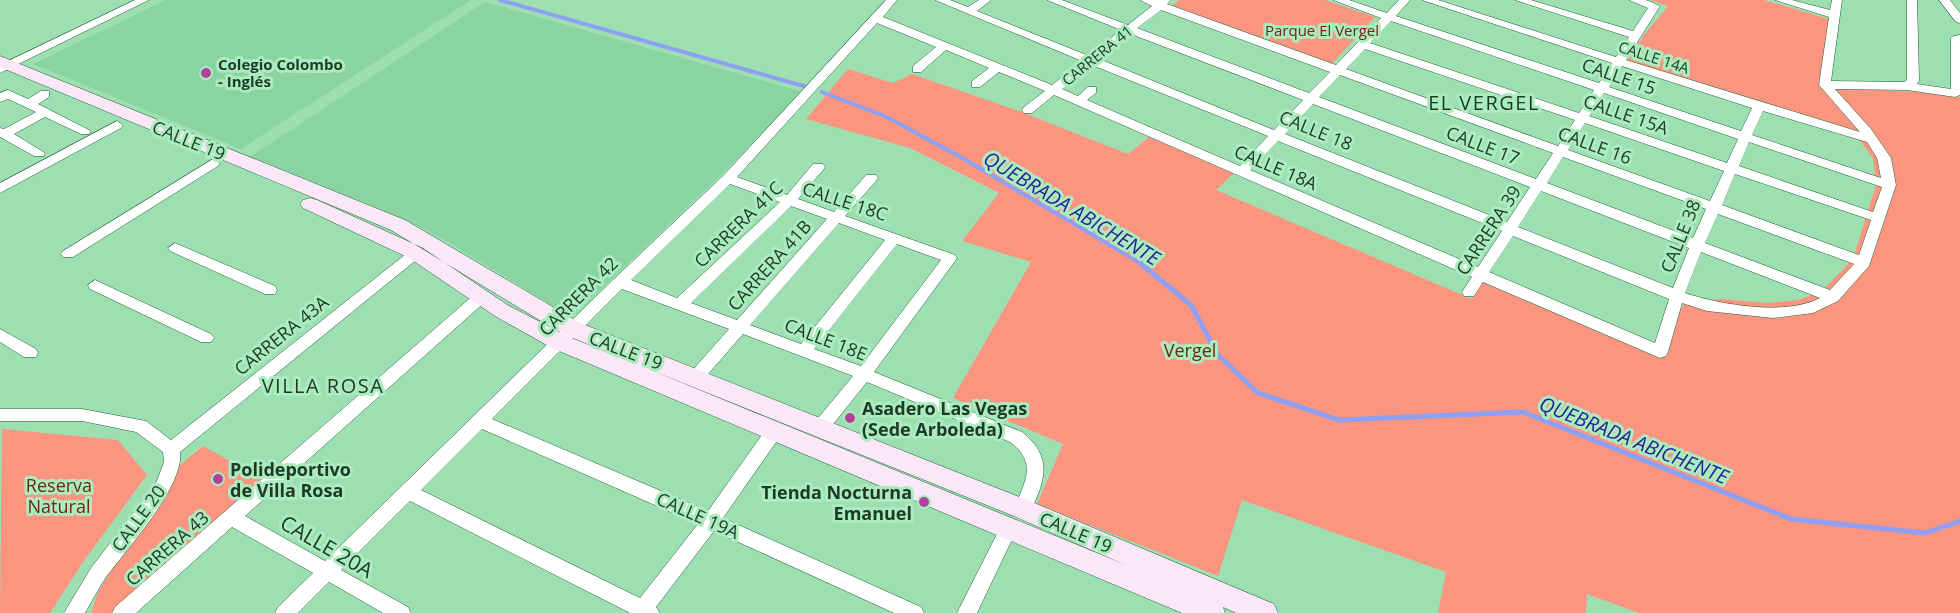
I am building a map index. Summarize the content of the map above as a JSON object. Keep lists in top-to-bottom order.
{
  "streets": {
    "main road": ["CALLE 19"],
    "street": [
      "CARRERA 41",
      "CALLE 14A",
      "CALLE 15",
      "CALLE 15A",
      "CALLE 18",
      "CALLE 17",
      "CALLE 16",
      "CALLE 18A",
      "CALLE 18C",
      "CARRERA 41C",
      "CARRERA 39",
      "CALLE 38",
      "CARRERA 41B",
      "CARRERA 42",
      "CARRERA 43A",
      "CALLE 18E",
      "CALLE 19A",
      "CALLE 20",
      "CALLE 20A",
      "CARRERA 43"
    ]
  },
  "crossings": [
    ["CARRERA 41", "CALLE 18"],
    ["CARRERA 41", "CALLE 17"],
    ["CARRERA 41", "CALLE 16"],
    ["CARRERA 41", "CALLE 18A"],
    ["CALLE 14A", "CARRERA 39"],
    ["CALLE 14A", "CALLE 38"],
    ["CALLE 15", "CARRERA 39"],
    ["CALLE 15", "CALLE 38"],
    ["CALLE 15A", "CARRERA 39"],
    ["CALLE 15A", "CALLE 38"],
    ["CALLE 18", "CALLE 17"],
    ["CALLE 18", "CARRERA 39"],
    ["CALLE 18", "CALLE 38"],
    ["CALLE 19", "CARRERA 41B"],
    ["CALLE 19", "CARRERA 42"],
    ["CALLE 19", "CARRERA 43A"],
    ["CALLE 19", "CALLE 18E"],
    ["CALLE 19", "CARRERA 43"],
    ["CALLE 17", "CARRERA 39"],
    ["CALLE 17", "CALLE 38"],
    ["CALLE 16", "CARRERA 39"],
    ["CALLE 16", "CALLE 38"],
    ["CALLE 18A", "CARRERA 39"],
    ["CALLE 18A", "CALLE 38"],
    ["CALLE 18A", "CARRERA 42"],
    ["CALLE 18C", "CARRERA 41C"],
    ["CALLE 18C", "CARRERA 41B"],
    ["CALLE 18C", "CARRERA 42"],
    ["CALLE 18C", "CALLE 18E"],
    ["CARRERA 41C", "CALLE 18E"],
    ["CARRERA 41B", "CALLE 18E"],
    ["CARRERA 42", "CALLE 18E"],
    ["CARRERA 42", "CALLE 19A"],
    ["CARRERA 42", "CALLE 20A"],
    ["CARRERA 43A", "CALLE 20"],
    ["CALLE 20A", "CARRERA 43"]
  ],
  "districts": ["EL VERGEL", "VILLA ROSA"],
  "water": ["QUEBRADA ABICHENTE"],
  "parks": ["Parque El Vergel", "Vergel", "Reserva Natural"],
  "places": [
    "Colegio Colombo - Inglés",
    "Asadero Las Vegas (Sede Arboleda)",
    "Polideportivo de Villa Rosa",
    "Tienda Nocturna Emanuel"
  ]
}
